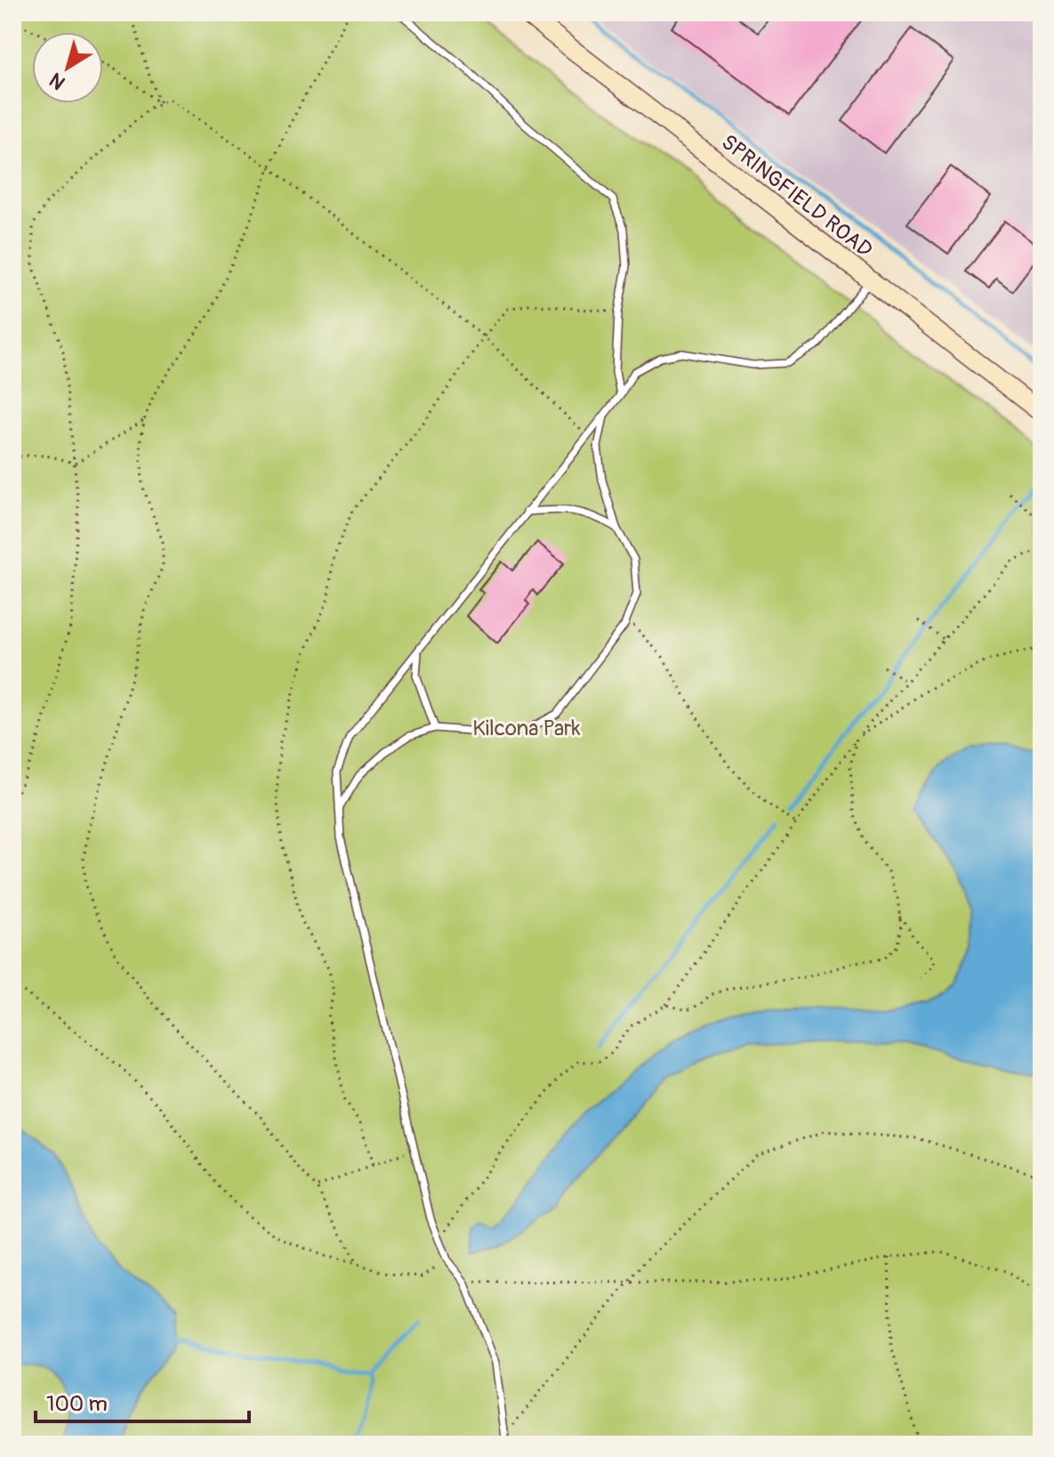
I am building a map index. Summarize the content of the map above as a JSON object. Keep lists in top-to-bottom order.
{
  "streets": {
    "street": ["SPRINGFIELD ROAD"]
  },
  "parks": ["Kilcona Park"],
  "scale_bar": "100 m",
  "north": "bottom left"
}
